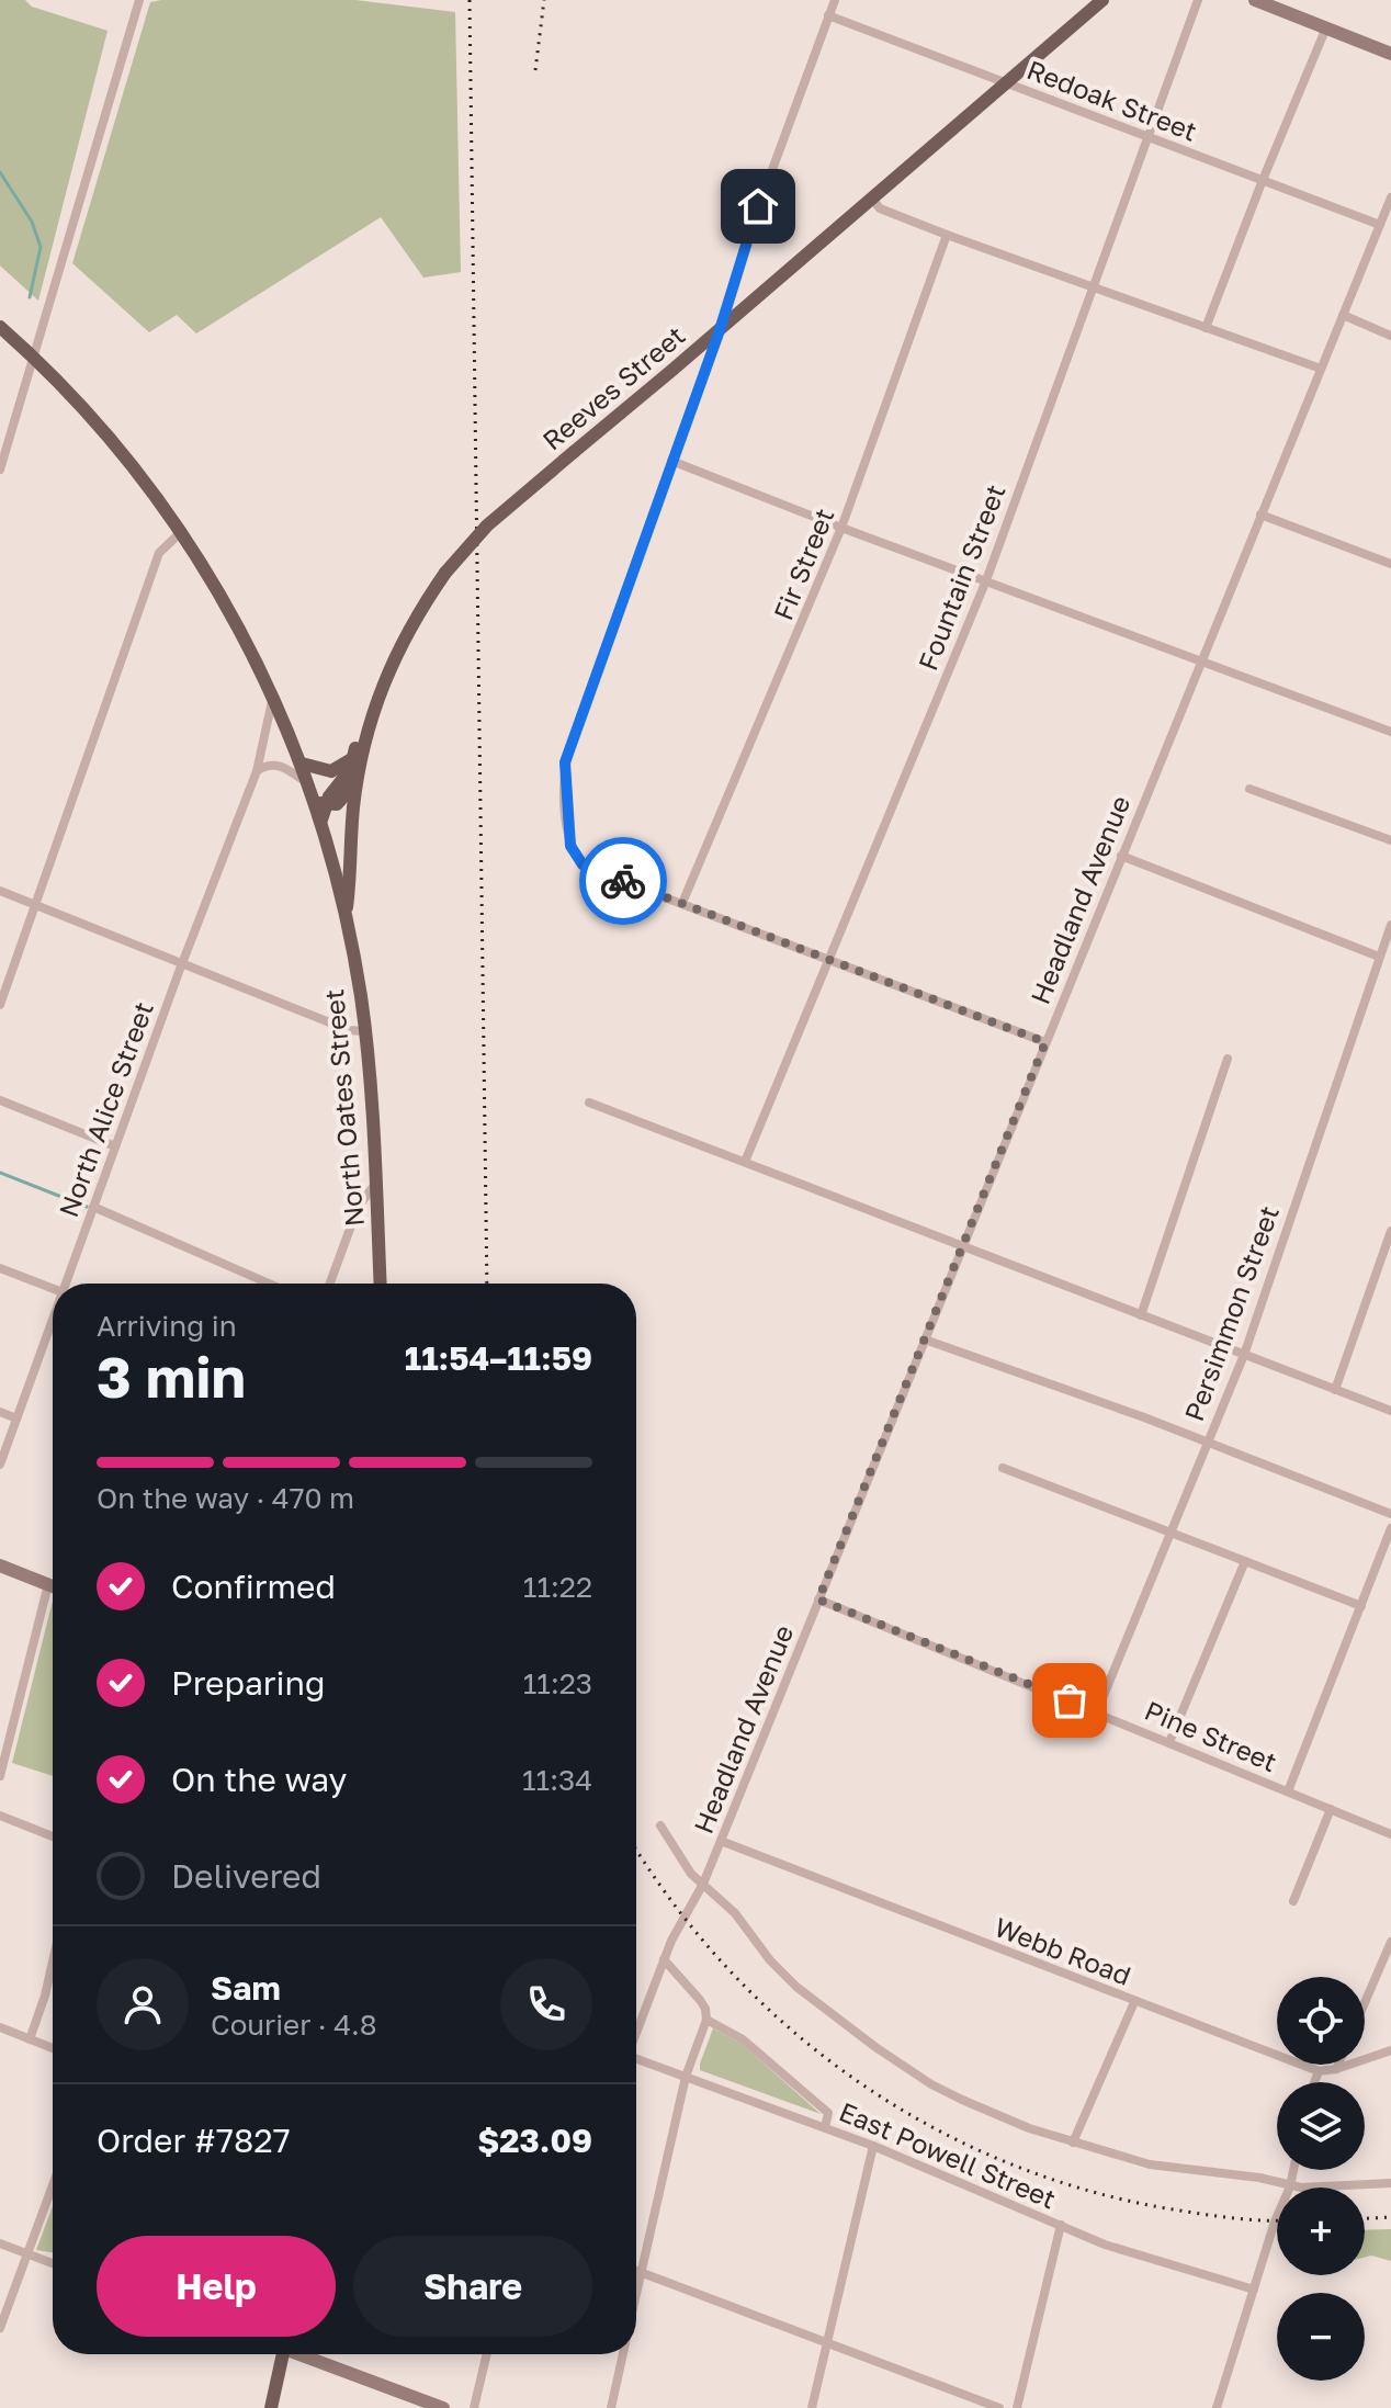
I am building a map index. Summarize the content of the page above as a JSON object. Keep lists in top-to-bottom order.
{
  "streets": {
    "main road": ["Reeves Street", "North Oates Street"],
    "street": [
      "Redoak Street",
      "Fir Street",
      "Fountain Street",
      "Headland Avenue",
      "North Alice Street",
      "Persimmon Street",
      "Pine Street",
      "Webb Road",
      "East Powell Street"
    ]
  },
  "crossings": [
    ["Redoak Street", "Reeves Street"],
    ["Redoak Street", "Fountain Street"],
    ["Redoak Street", "Headland Avenue"],
    ["Reeves Street", "North Oates Street"],
    ["Headland Avenue", "Pine Street"],
    ["Headland Avenue", "Webb Road"],
    ["Persimmon Street", "Pine Street"]
  ],
  "page": {
    "heading": ["3 min", "Arriving in", "11:54–11:59"],
    "panel": [
      "Sam",
      "Courier · 4.8",
      "Order #7827",
      "$23.09"
    ],
    "bar": "On the way · 470 m",
    "list": [
      ["Confirmed", "11:22"],
      ["Preparing", "11:23"],
      ["On the way", "11:34"],
      "Delivered"
    ],
    "map_buttons": ["+", "−"],
    "buttons": ["Help", "Share"]
  }
}
